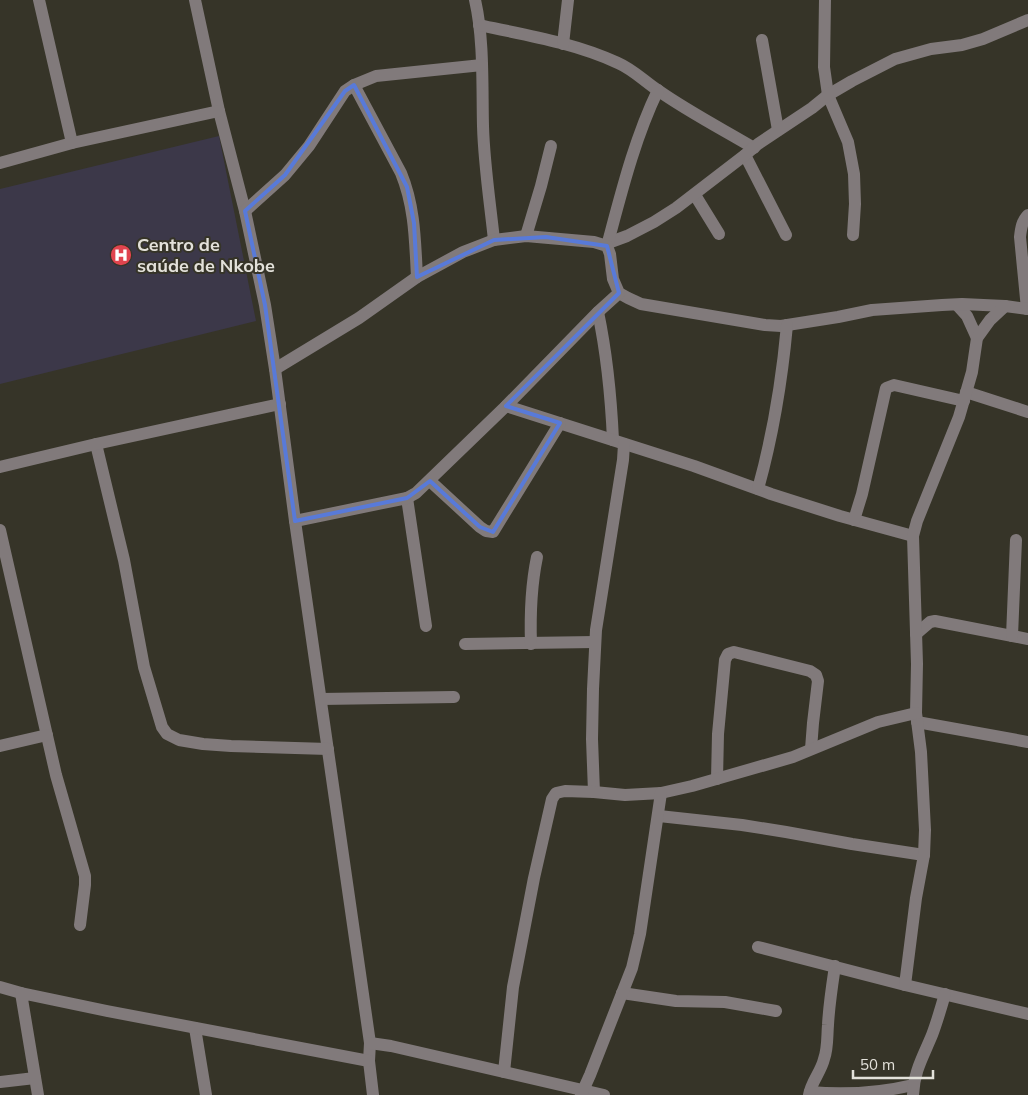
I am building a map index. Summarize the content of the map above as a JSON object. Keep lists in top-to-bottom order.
{
  "places": {
    "hospital": ["Centro de saúde de Nkobe"]
  },
  "scale_bar": "50 m"
}
